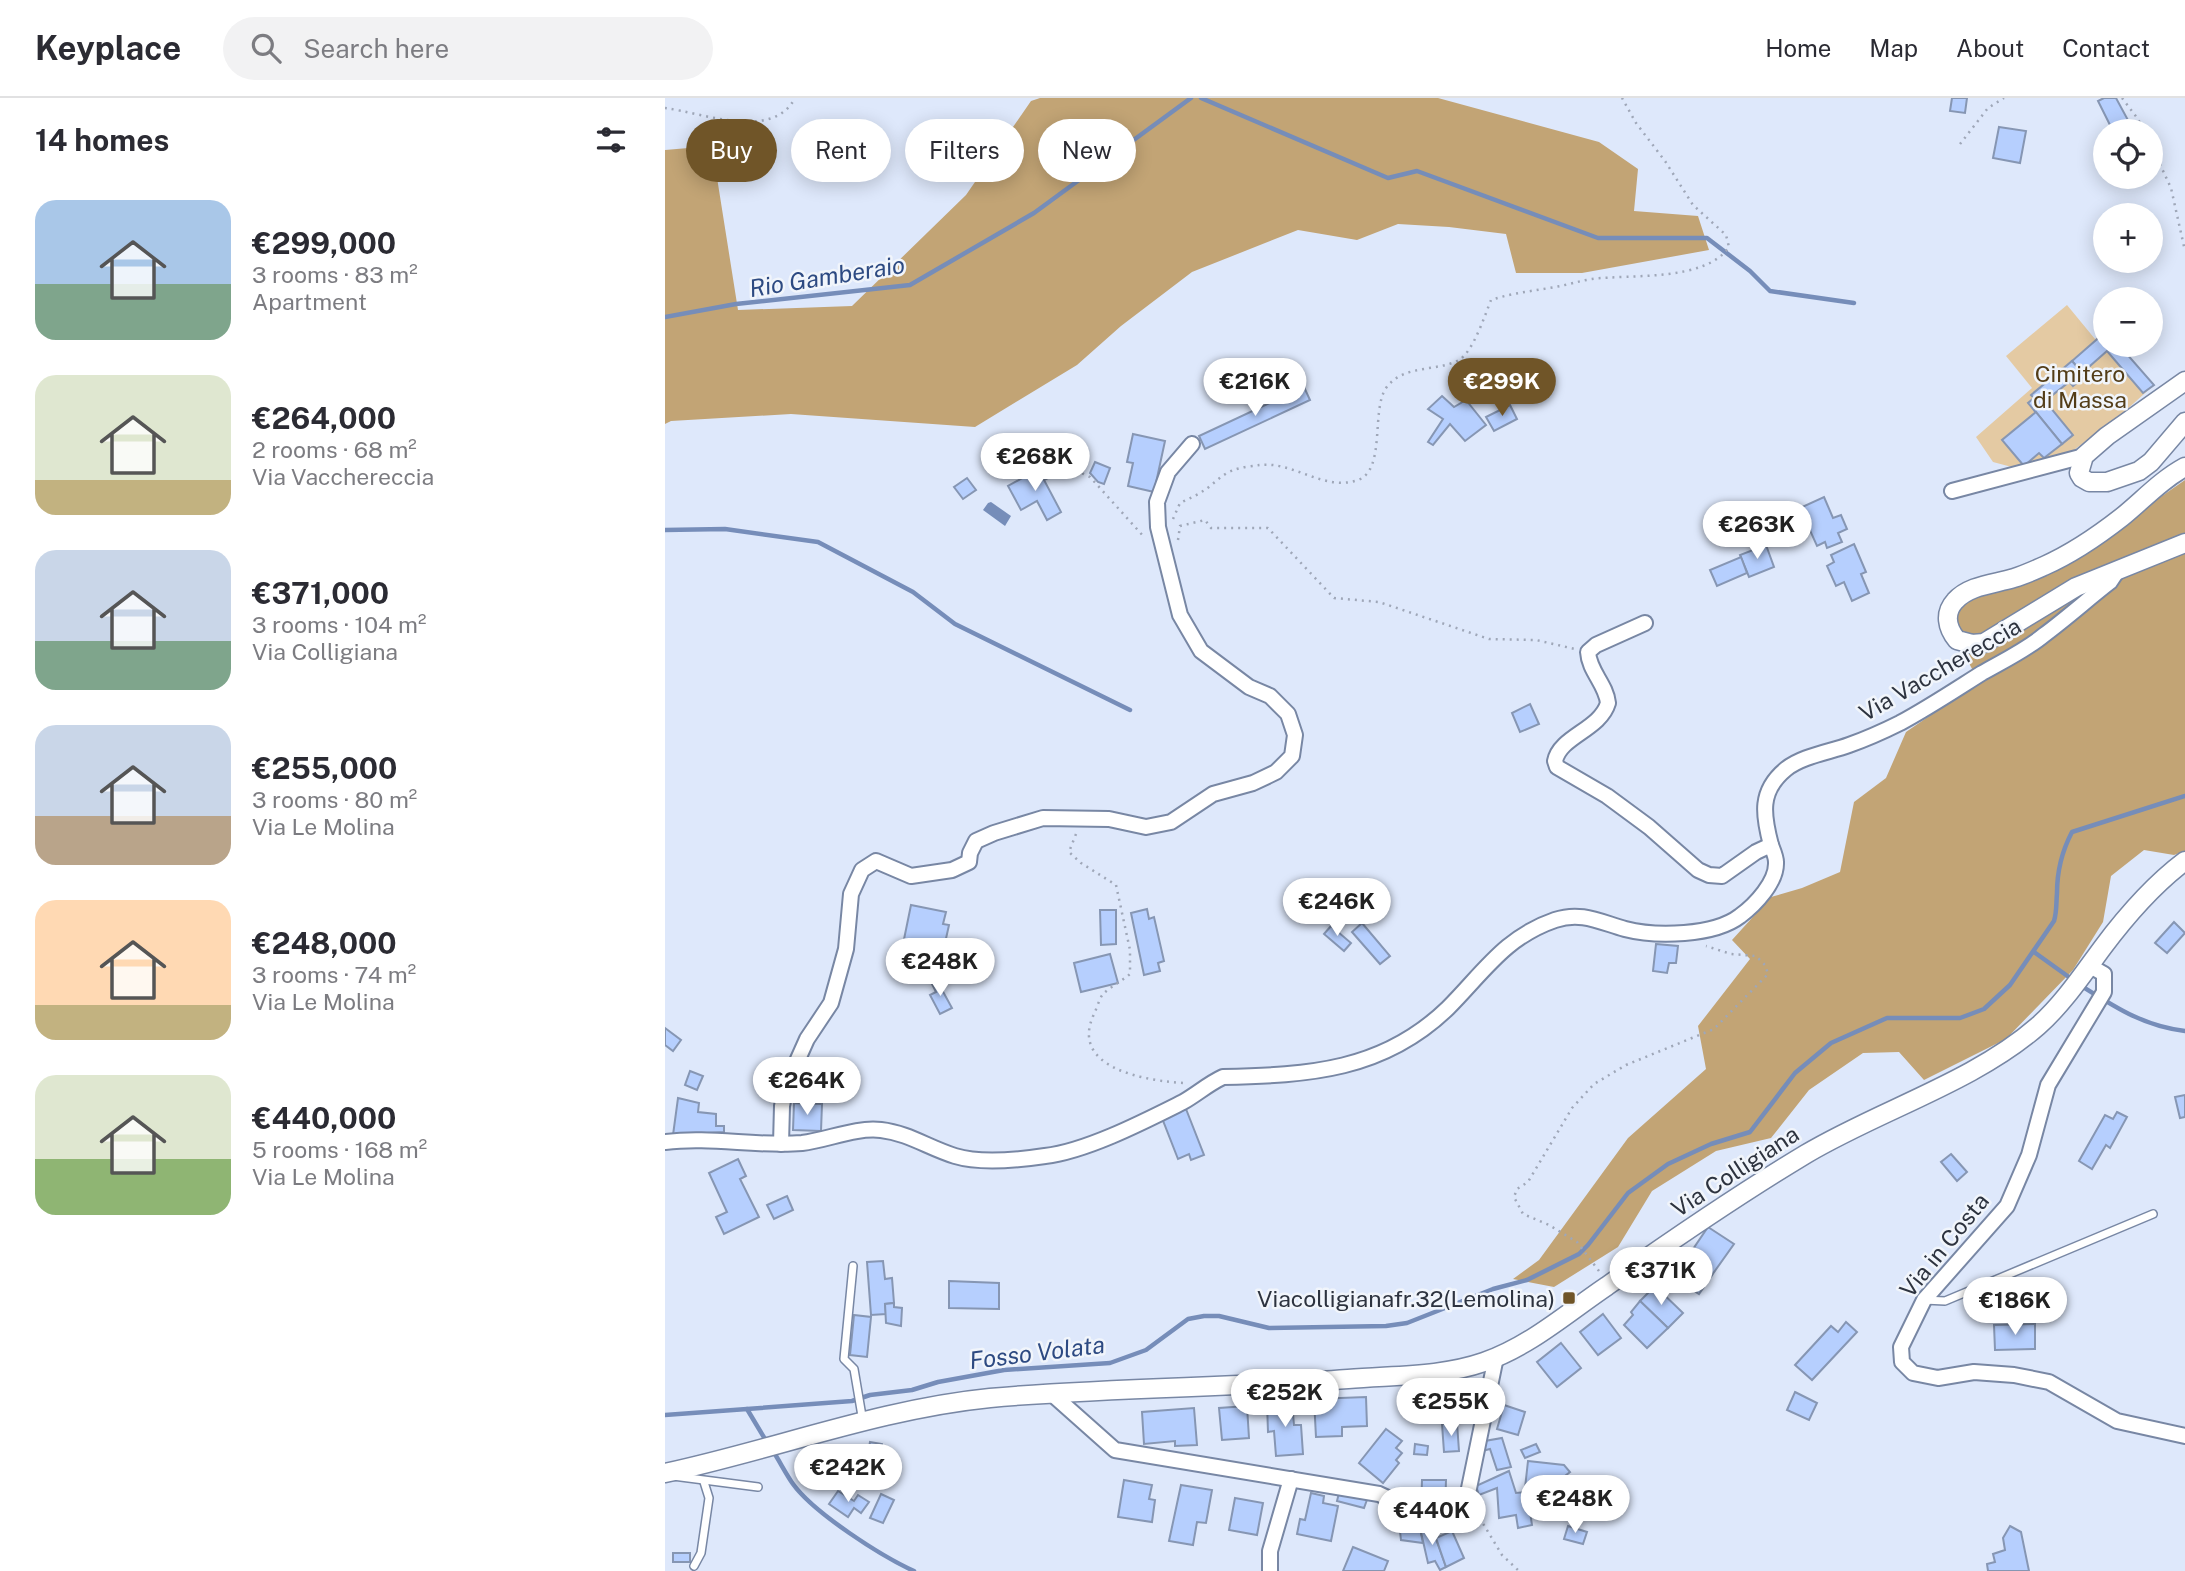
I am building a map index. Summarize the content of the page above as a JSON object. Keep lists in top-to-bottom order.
{
  "streets": {
    "street": ["Via Vacchereccia", "Via Colligiana", "Via in Costa"]
  },
  "crossings": [
    ["Via Colligiana", "Via in Costa"]
  ],
  "water": ["Rio Gamberaio", "Fosso Volata"],
  "parks": ["Cimitero di Massa"],
  "places": {
    "transit": ["Viacolligianafr.32(Lemolina)"]
  },
  "page": {
    "header": "Keyplace",
    "search": "Search here",
    "nav": [
      "Home",
      "Map",
      "About",
      "Contact"
    ],
    "heading": "14 homes",
    "map_buttons": ["+", "−"],
    "chip": [
      "Buy",
      "Rent",
      "Filters",
      "New"
    ],
    "list": [
      {
        "name": "€299,000",
        "note": "3 rooms · 83 m² · Apartment"
      },
      {
        "name": "€264,000",
        "note": "2 rooms · 68 m² · Via Vacchereccia"
      },
      {
        "name": "€371,000",
        "note": "3 rooms · 104 m² · Via Colligiana"
      },
      {
        "name": "€255,000",
        "note": "3 rooms · 80 m² · Via Le Molina"
      },
      {
        "name": "€248,000",
        "note": "3 rooms · 74 m² · Via Le Molina"
      },
      {
        "name": "€440,000",
        "note": "5 rooms · 168 m² · Via Le Molina"
      }
    ],
    "price": [
      "€216K",
      "€299K",
      "€268K",
      "€263K",
      "€246K",
      "€248K",
      "€264K",
      "€371K",
      "€186K",
      "€252K",
      "€255K",
      "€242K",
      "€248K",
      "€440K"
    ]
  }
}
